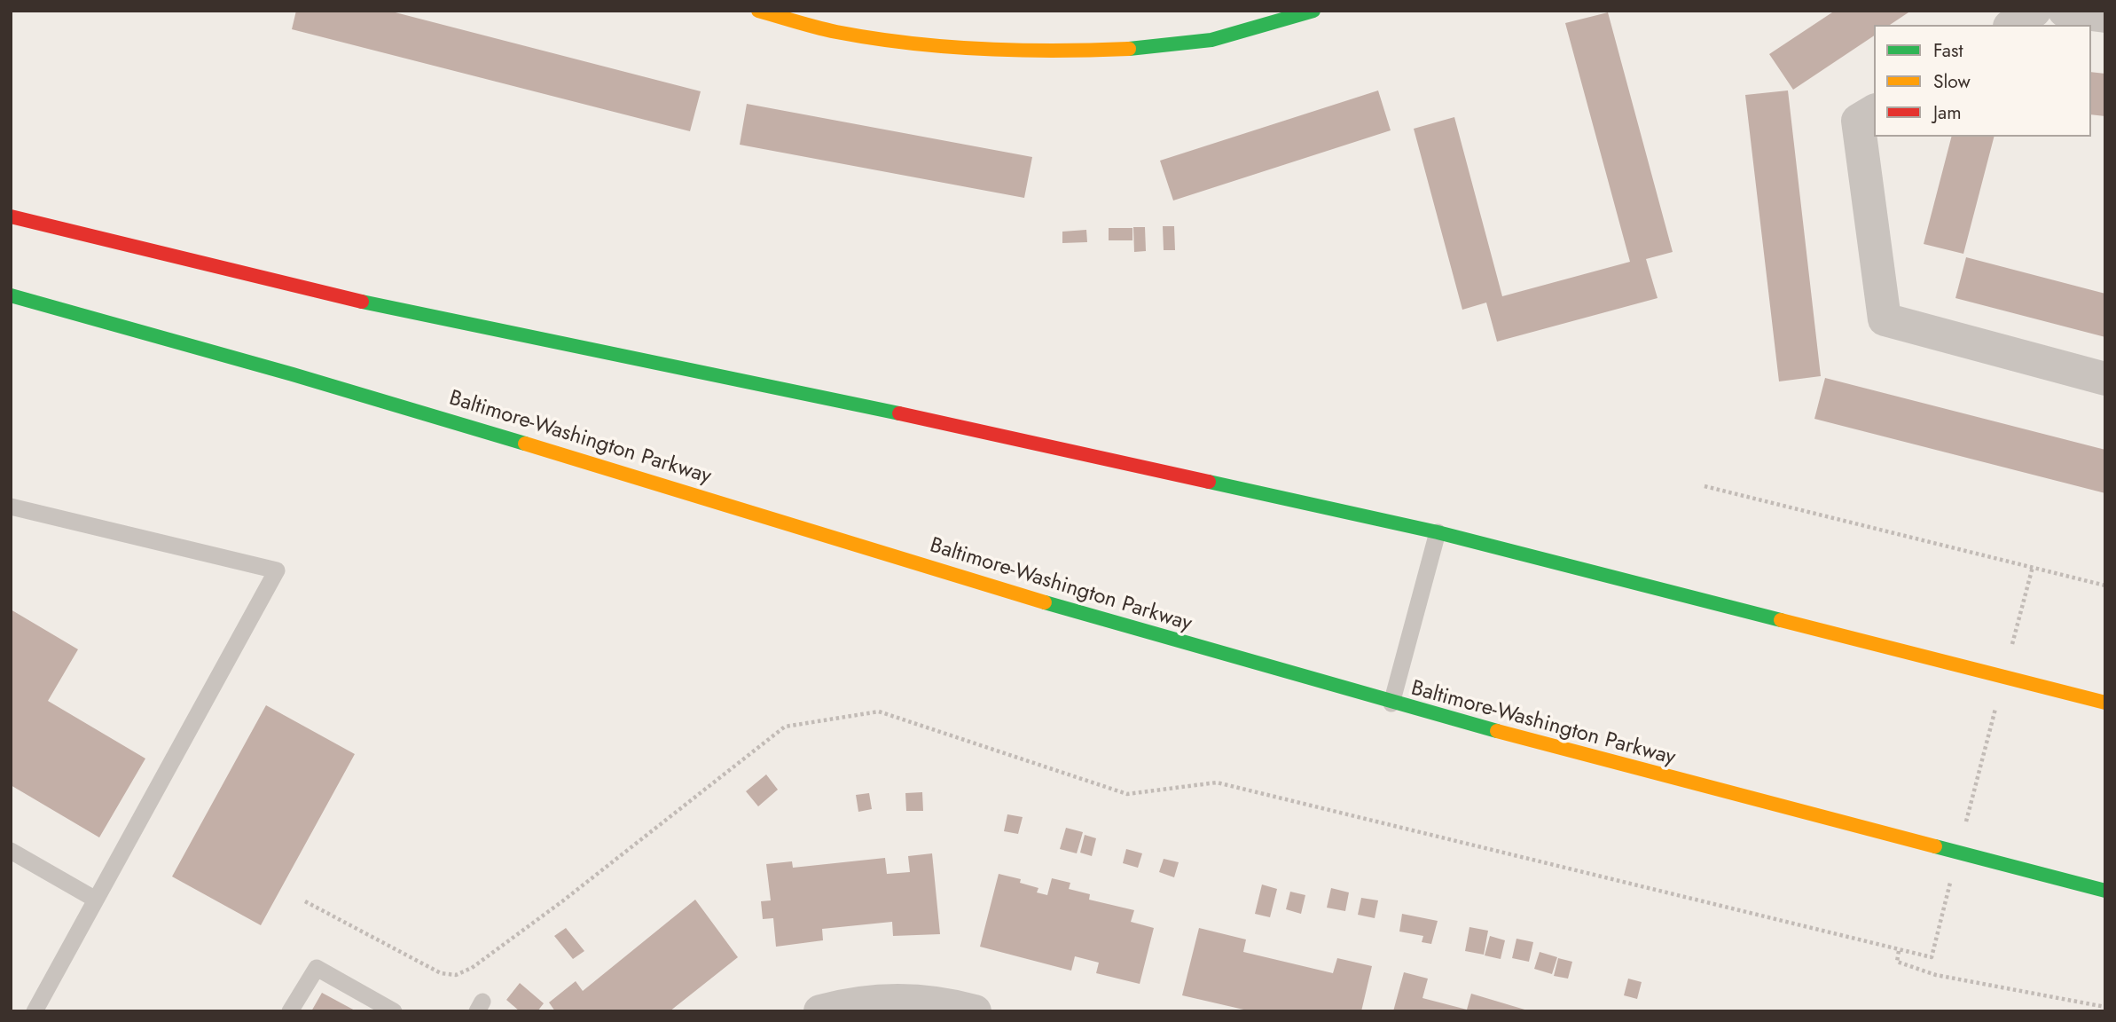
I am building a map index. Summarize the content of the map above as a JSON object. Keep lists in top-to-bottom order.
{
  "streets": {
    "main road": ["Baltimore-Washington Parkway"]
  },
  "legend": ["Fast", "Slow", "Jam"]
}
